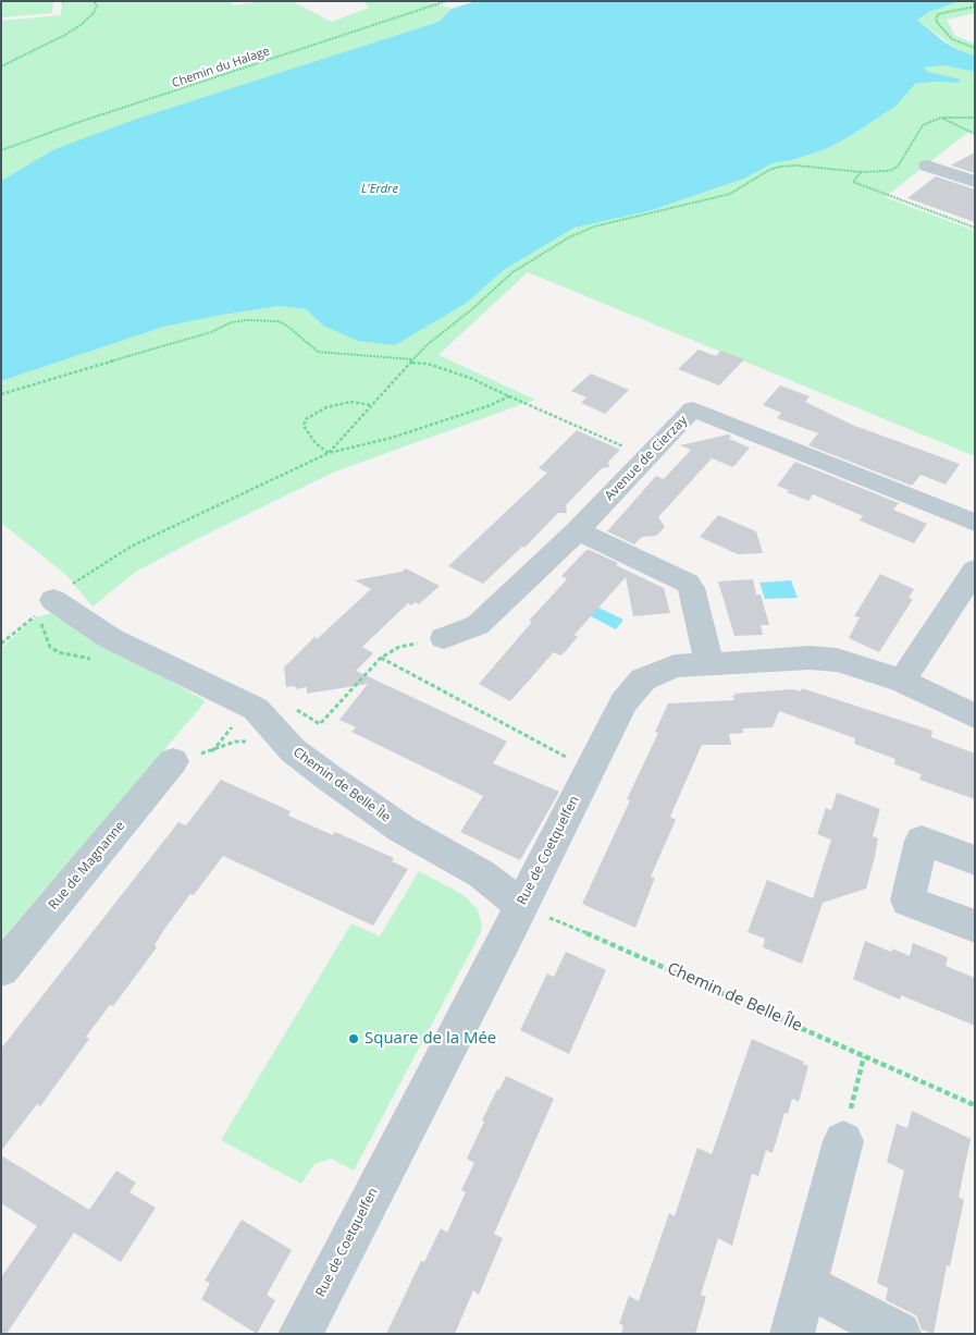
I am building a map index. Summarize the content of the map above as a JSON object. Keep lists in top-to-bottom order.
{
  "streets": {
    "street": [
      "Avenue de Cierzay",
      "Chemin de Belle Île",
      "Rue de Coetquelfen",
      "Rue de Magnanne"
    ],
    "path": ["Chemin du Halage"]
  },
  "crossings": [
    ["Chemin de Belle Île", "Rue de Coetquelfen"]
  ],
  "water": ["L'Erdre"],
  "places": ["Square de la Mée"]
}
